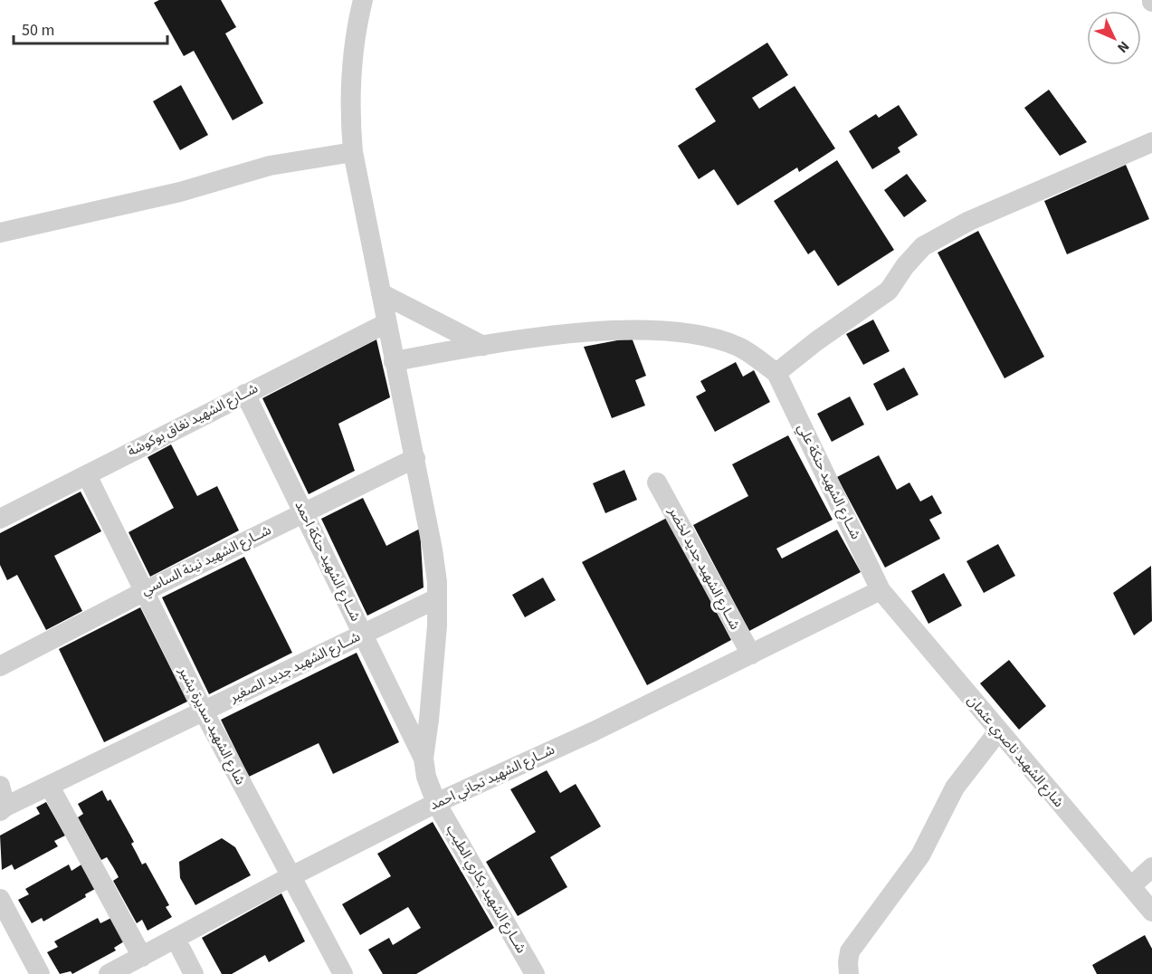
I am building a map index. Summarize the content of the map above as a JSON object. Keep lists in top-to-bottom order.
{
  "streets": {
    "street": [
      "شــارع الشهيد نغاق بوكوشة",
      "شــارع الشهيد حنكة علي",
      "شــارع الشهيد نينة الساسي",
      "شــارع الشهيد حنكة احمد",
      "شــارع الشهيد جديد لخضر",
      "شــارع الشهيد جديد الصغير",
      "شارع الشهيد سديرة بشير",
      "شارع الشهيد ناصري عثمان",
      "شــارع الشهيد تجاني احمد",
      "شــارع الشهيد بكاري الطيب"
    ]
  },
  "crossings": [
    ["شــارع الشهيد نغاق بوكوشة", "شــارع الشهيد حنكة احمد"],
    ["شــارع الشهيد نغاق بوكوشة", "شارع الشهيد سديرة بشير"],
    ["شــارع الشهيد حنكة علي", "شارع الشهيد ناصري عثمان"],
    ["شــارع الشهيد حنكة علي", "شــارع الشهيد تجاني احمد"],
    ["شــارع الشهيد نينة الساسي", "شــارع الشهيد حنكة احمد"],
    ["شــارع الشهيد نينة الساسي", "شارع الشهيد سديرة بشير"],
    ["شــارع الشهيد حنكة احمد", "شــارع الشهيد جديد الصغير"],
    ["شــارع الشهيد حنكة احمد", "شــارع الشهيد بكاري الطيب"],
    ["شــارع الشهيد جديد لخضر", "شــارع الشهيد تجاني احمد"],
    ["شــارع الشهيد جديد الصغير", "شارع الشهيد سديرة بشير"],
    ["شارع الشهيد سديرة بشير", "شــارع الشهيد تجاني احمد"],
    ["شارع الشهيد ناصري عثمان", "شــارع الشهيد تجاني احمد"],
    ["شــارع الشهيد تجاني احمد", "شــارع الشهيد بكاري الطيب"]
  ],
  "scale_bar": "50 m",
  "north": "bottom right"
}
